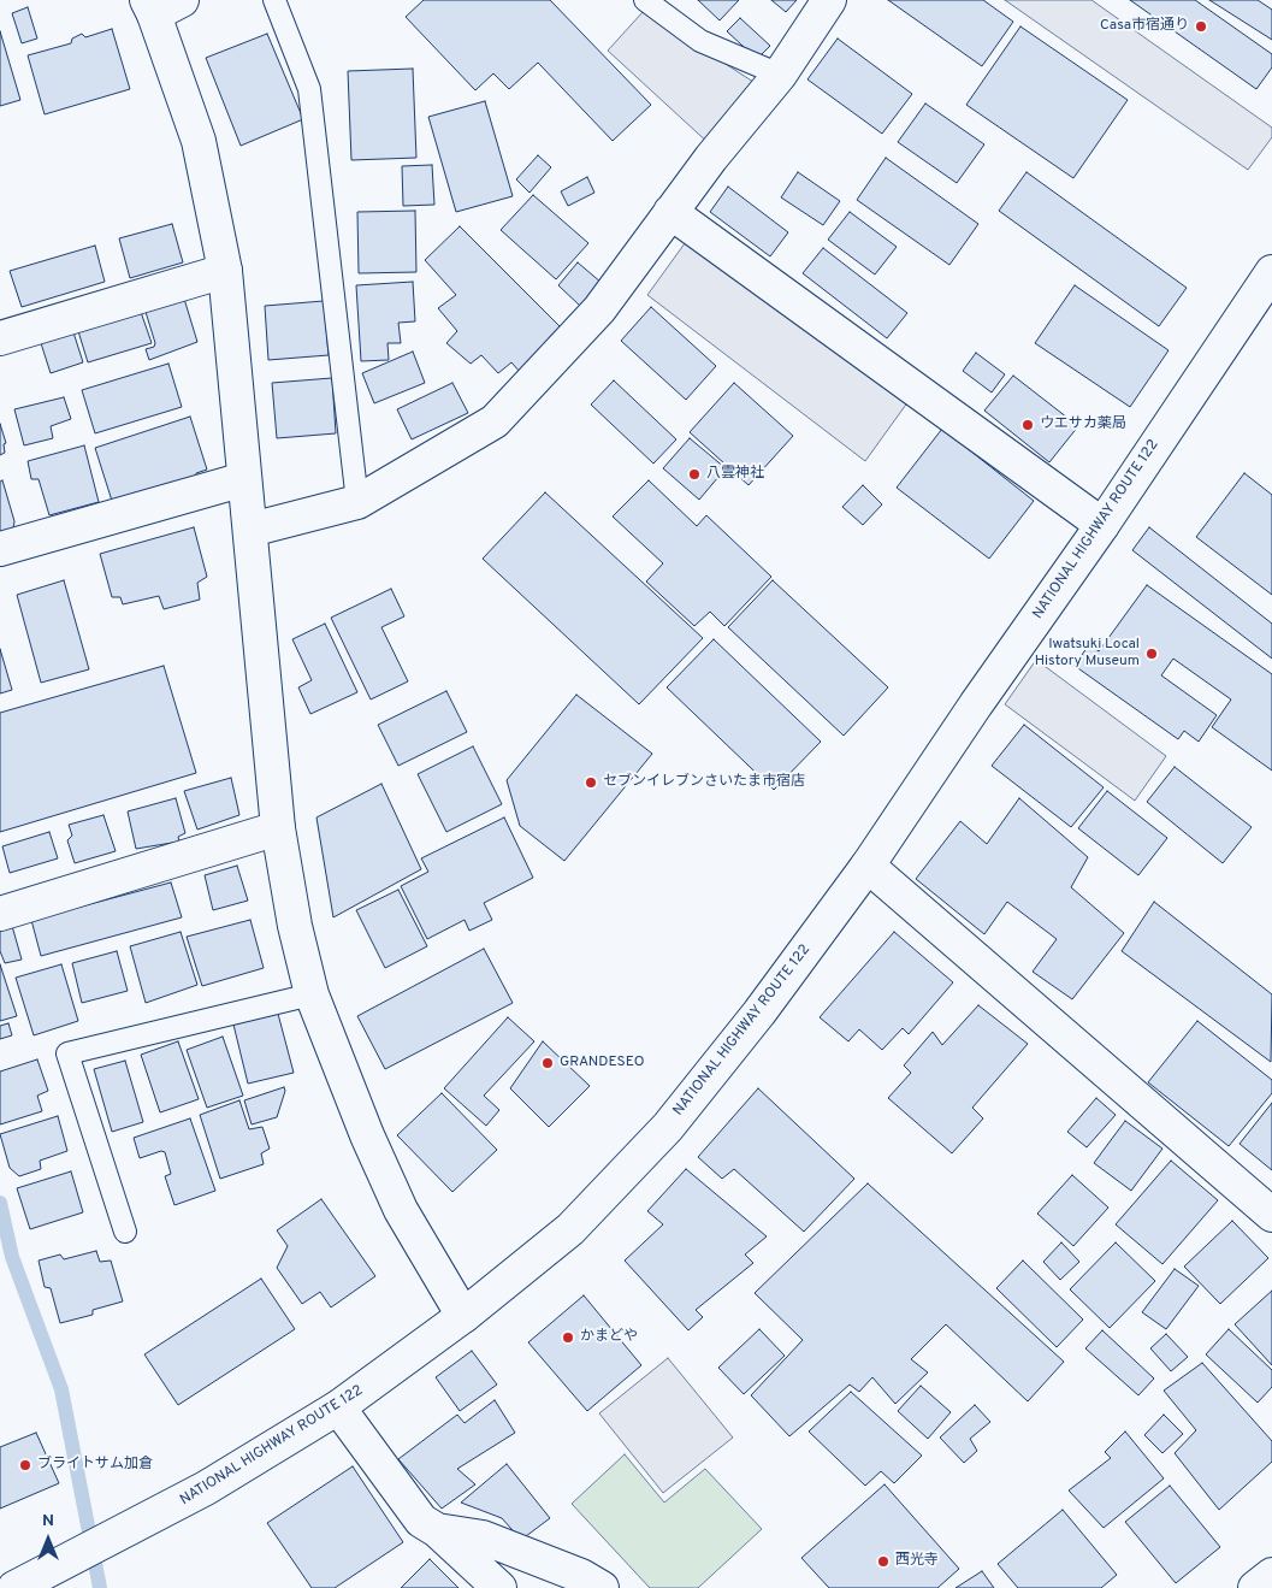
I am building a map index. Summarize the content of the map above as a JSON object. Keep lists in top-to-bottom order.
{
  "streets": {
    "main road": ["NATIONAL HIGHWAY ROUTE 122"]
  },
  "places": [
    "Casa市宿通り",
    "ウエサカ薬局",
    "八雲神社",
    "Iwatsuki Local History Museum",
    "セブンイレブンさいたま市宿店",
    "GRANDESEO",
    "かまどや",
    "ブライトサム加倉",
    "西光寺"
  ],
  "north": "top"
}
